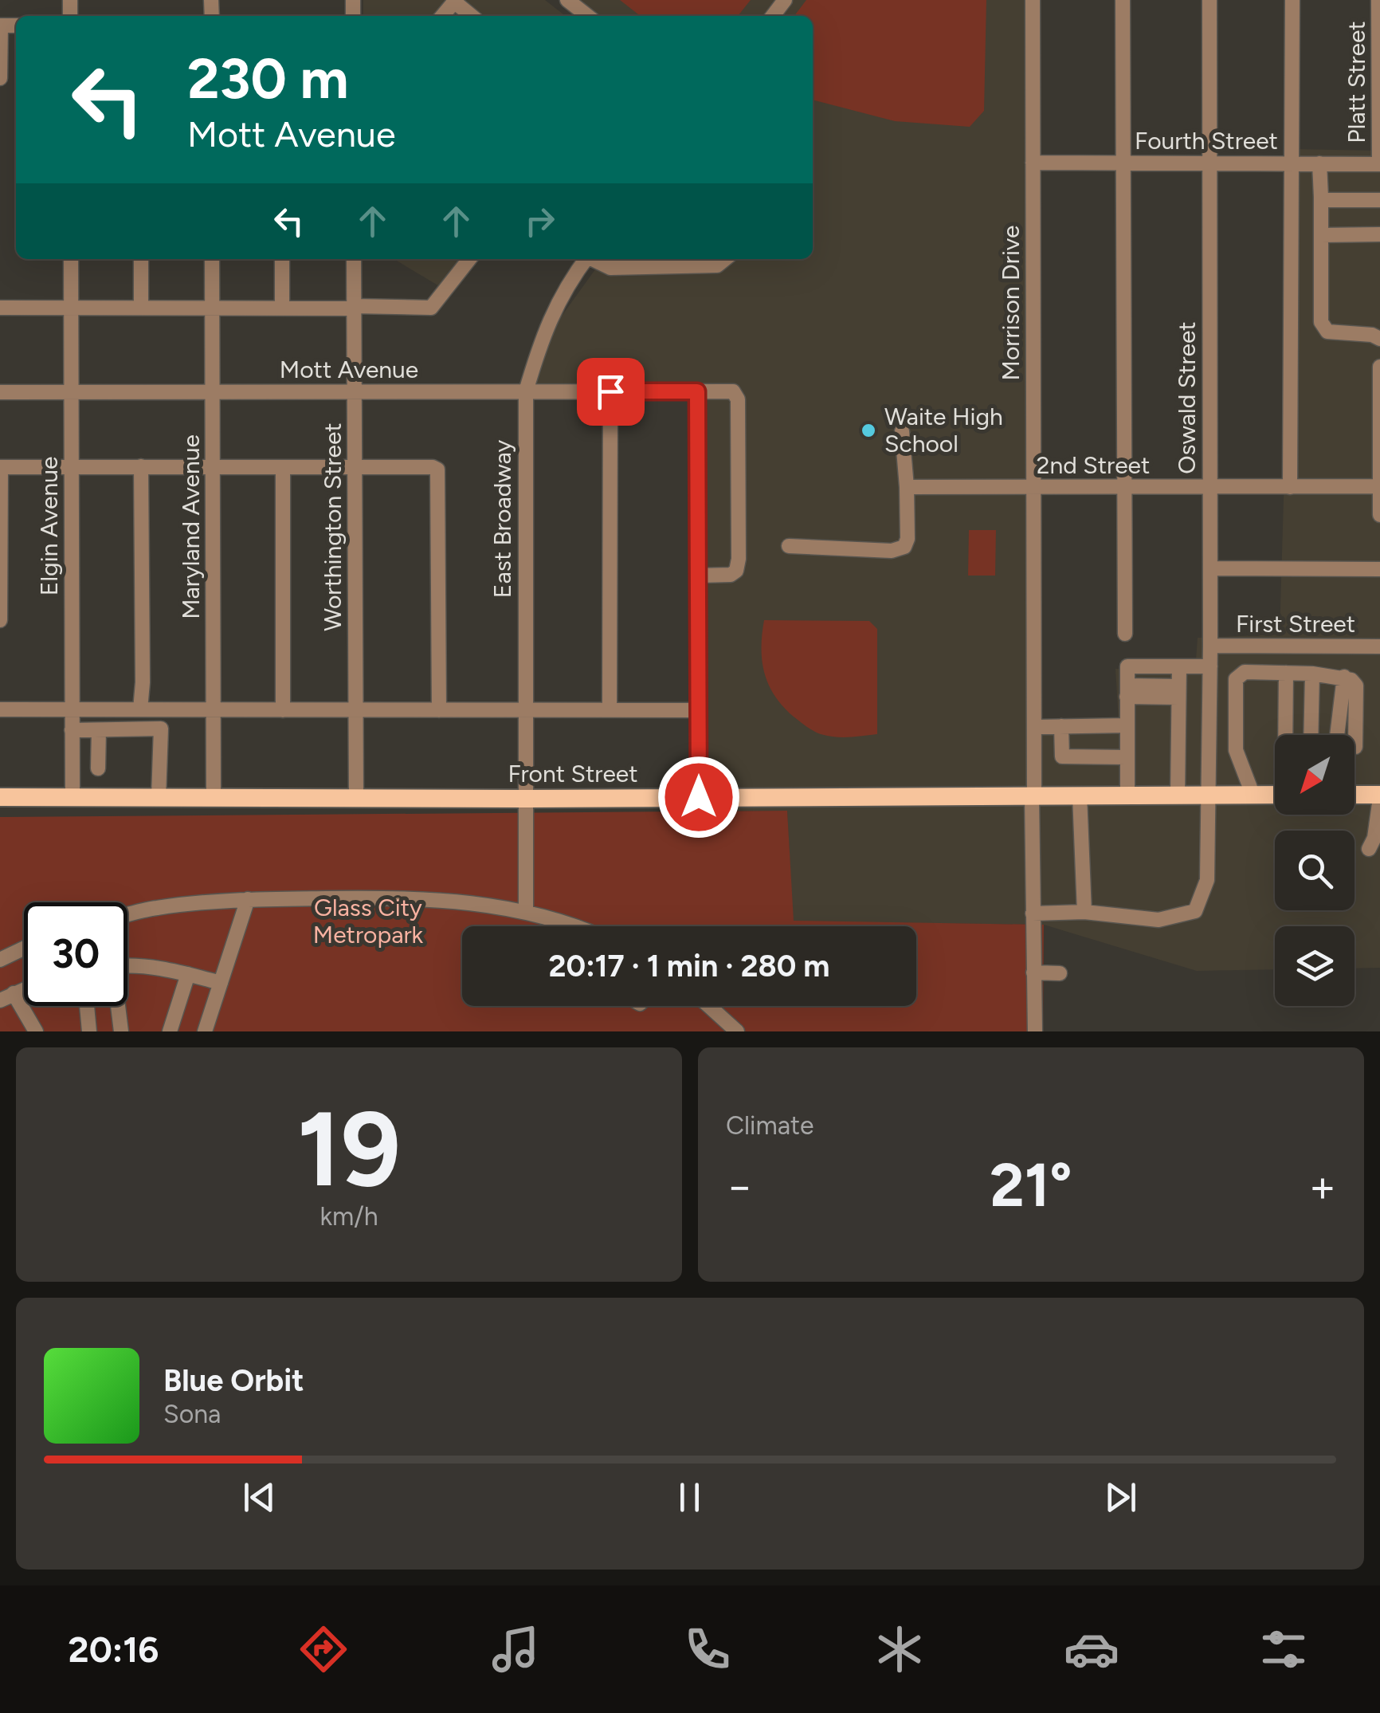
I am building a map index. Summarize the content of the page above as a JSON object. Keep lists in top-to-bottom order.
{
  "streets": {
    "main road": ["Front Street"],
    "street": [
      "Platt Street",
      "Fourth Street",
      "Morrison Drive",
      "Mott Avenue",
      "Oswald Street",
      "2nd Street",
      "East Broadway",
      "Elgin Avenue",
      "Maryland Avenue",
      "Worthington Street",
      "First Street"
    ]
  },
  "crossings": [
    ["Platt Street", "Fourth Street"],
    ["Fourth Street", "Morrison Drive"],
    ["Fourth Street", "Oswald Street"],
    ["Morrison Drive", "2nd Street"],
    ["Morrison Drive", "Front Street"],
    ["Mott Avenue", "East Broadway"],
    ["Mott Avenue", "Elgin Avenue"],
    ["Mott Avenue", "Maryland Avenue"],
    ["Mott Avenue", "Worthington Street"],
    ["Oswald Street", "2nd Street"],
    ["Oswald Street", "First Street"],
    ["Oswald Street", "Front Street"],
    ["East Broadway", "Front Street"],
    ["Elgin Avenue", "Front Street"],
    ["Maryland Avenue", "Front Street"],
    ["Worthington Street", "Front Street"]
  ],
  "parks": ["Glass City Metropark"],
  "places": ["Waite High School"],
  "north": "bottom left",
  "page": {
    "turn": ["230 m", "Mott Avenue"],
    "limit": "30",
    "trip": "20:17 · 1 min · 280 m",
    "tile": [
      ["19", "km/h"],
      "Climate"
    ],
    "heat": ["−", "21°", "+"],
    "song": ["Blue Orbit", "Sona"],
    "tabs": "20:16"
  }
}
